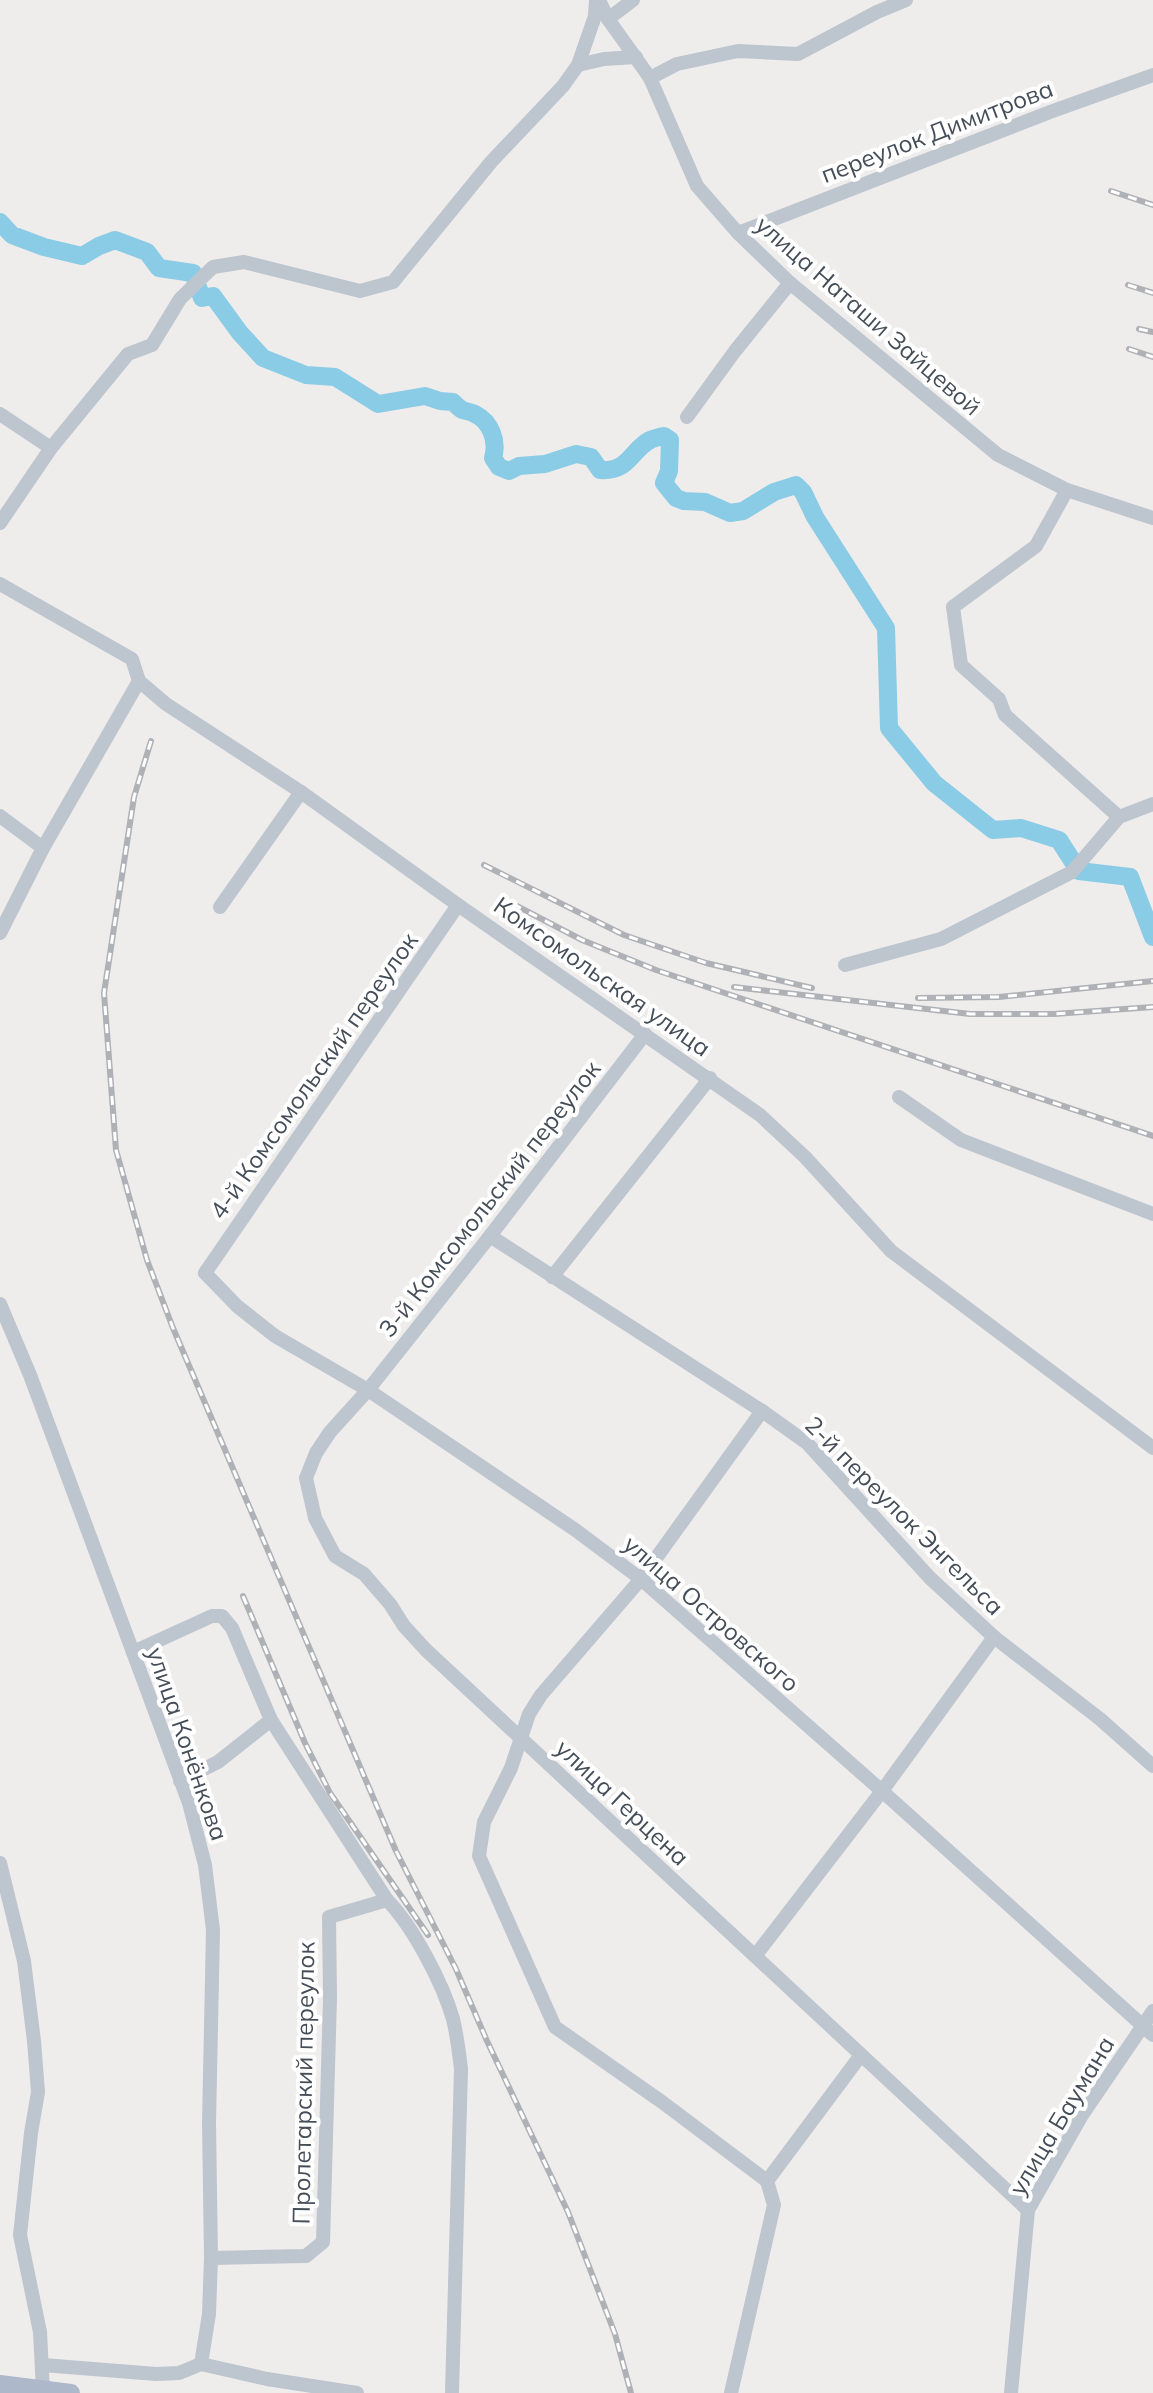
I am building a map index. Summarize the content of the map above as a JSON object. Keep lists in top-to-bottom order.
{
  "streets": {
    "street": [
      "переулок Димитрова",
      "улица Наташи Зайцевой",
      "Комсомольская улица",
      "4-й Комсомольский переулок",
      "3-й Комсомольский переулок",
      "2-й переулок Энгельса",
      "улица Островского",
      "улица Конёнкова",
      "улица Герцена",
      "Пролетарский переулок",
      "улица Баумана"
    ]
  },
  "crossings": [
    ["переулок Димитрова", "улица Наташи Зайцевой"],
    ["Комсомольская улица", "4-й Комсомольский переулок"],
    ["Комсомольская улица", "3-й Комсомольский переулок"],
    ["4-й Комсомольский переулок", "улица Островского"],
    ["3-й Комсомольский переулок", "2-й переулок Энгельса"],
    ["3-й Комсомольский переулок", "улица Островского"],
    ["3-й Комсомольский переулок", "улица Герцена"],
    ["улица Островского", "улица Герцена"],
    ["улица Островского", "улица Баумана"],
    ["улица Конёнкова", "Пролетарский переулок"],
    ["улица Герцена", "улица Баумана"]
  ]
}
